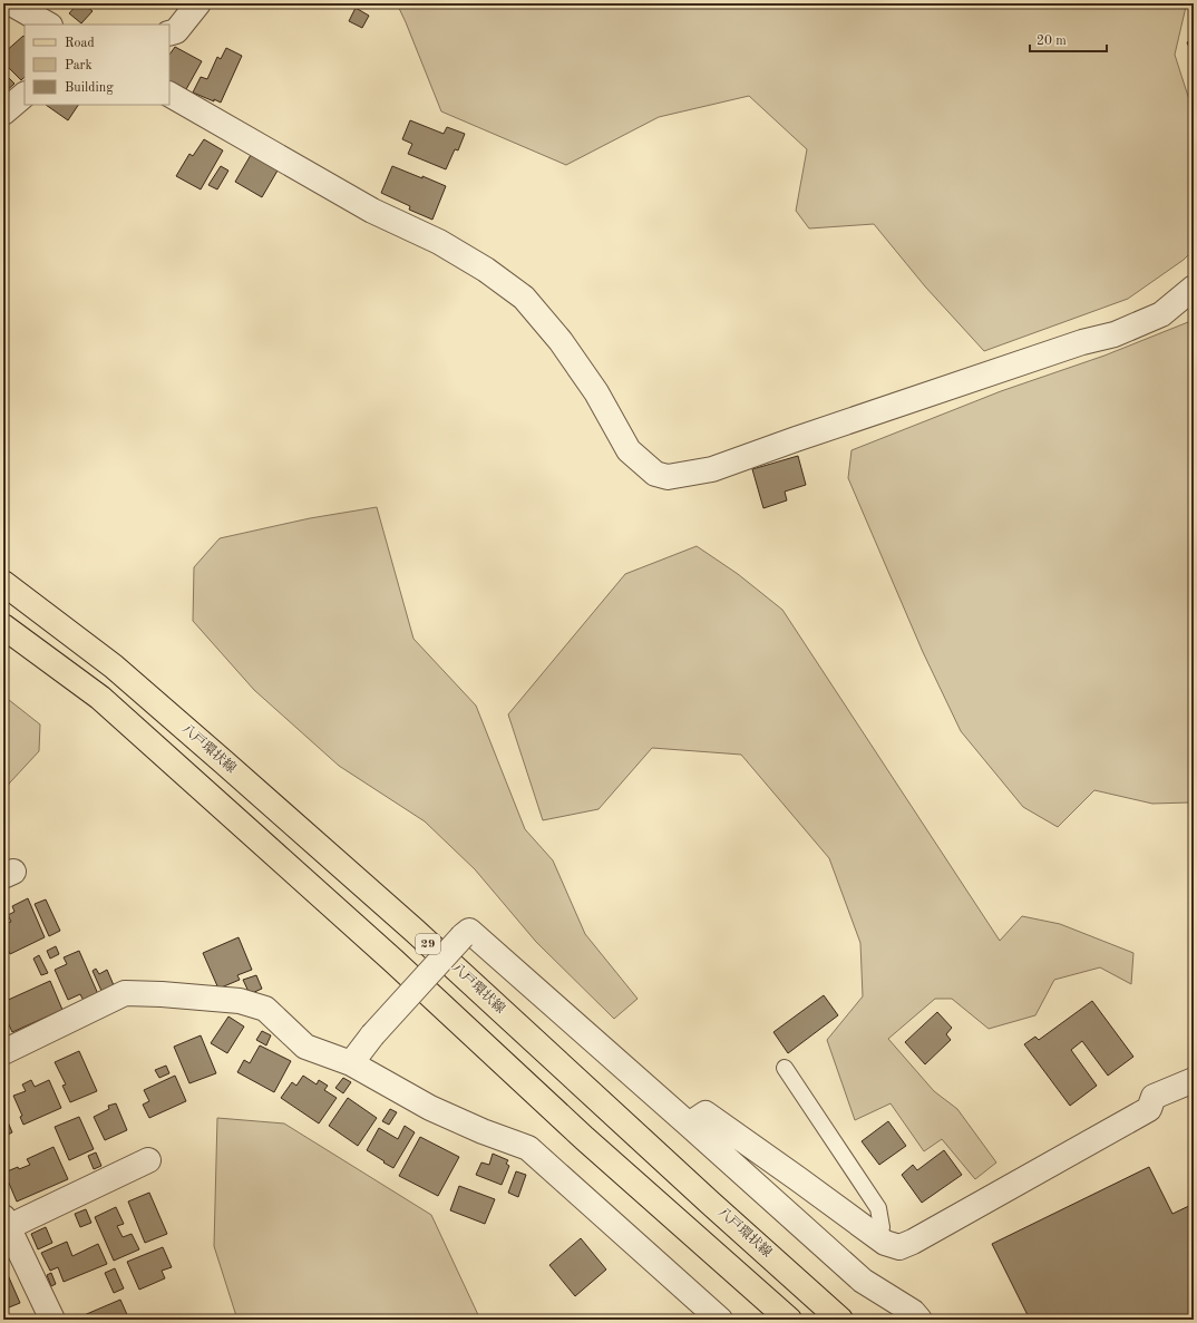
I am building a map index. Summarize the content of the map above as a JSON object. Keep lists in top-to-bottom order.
{
  "streets": {
    "main road": ["八戸環状線", "29"]
  },
  "legend": ["Road", "Park", "Building"],
  "scale_bar": "20 m"
}
